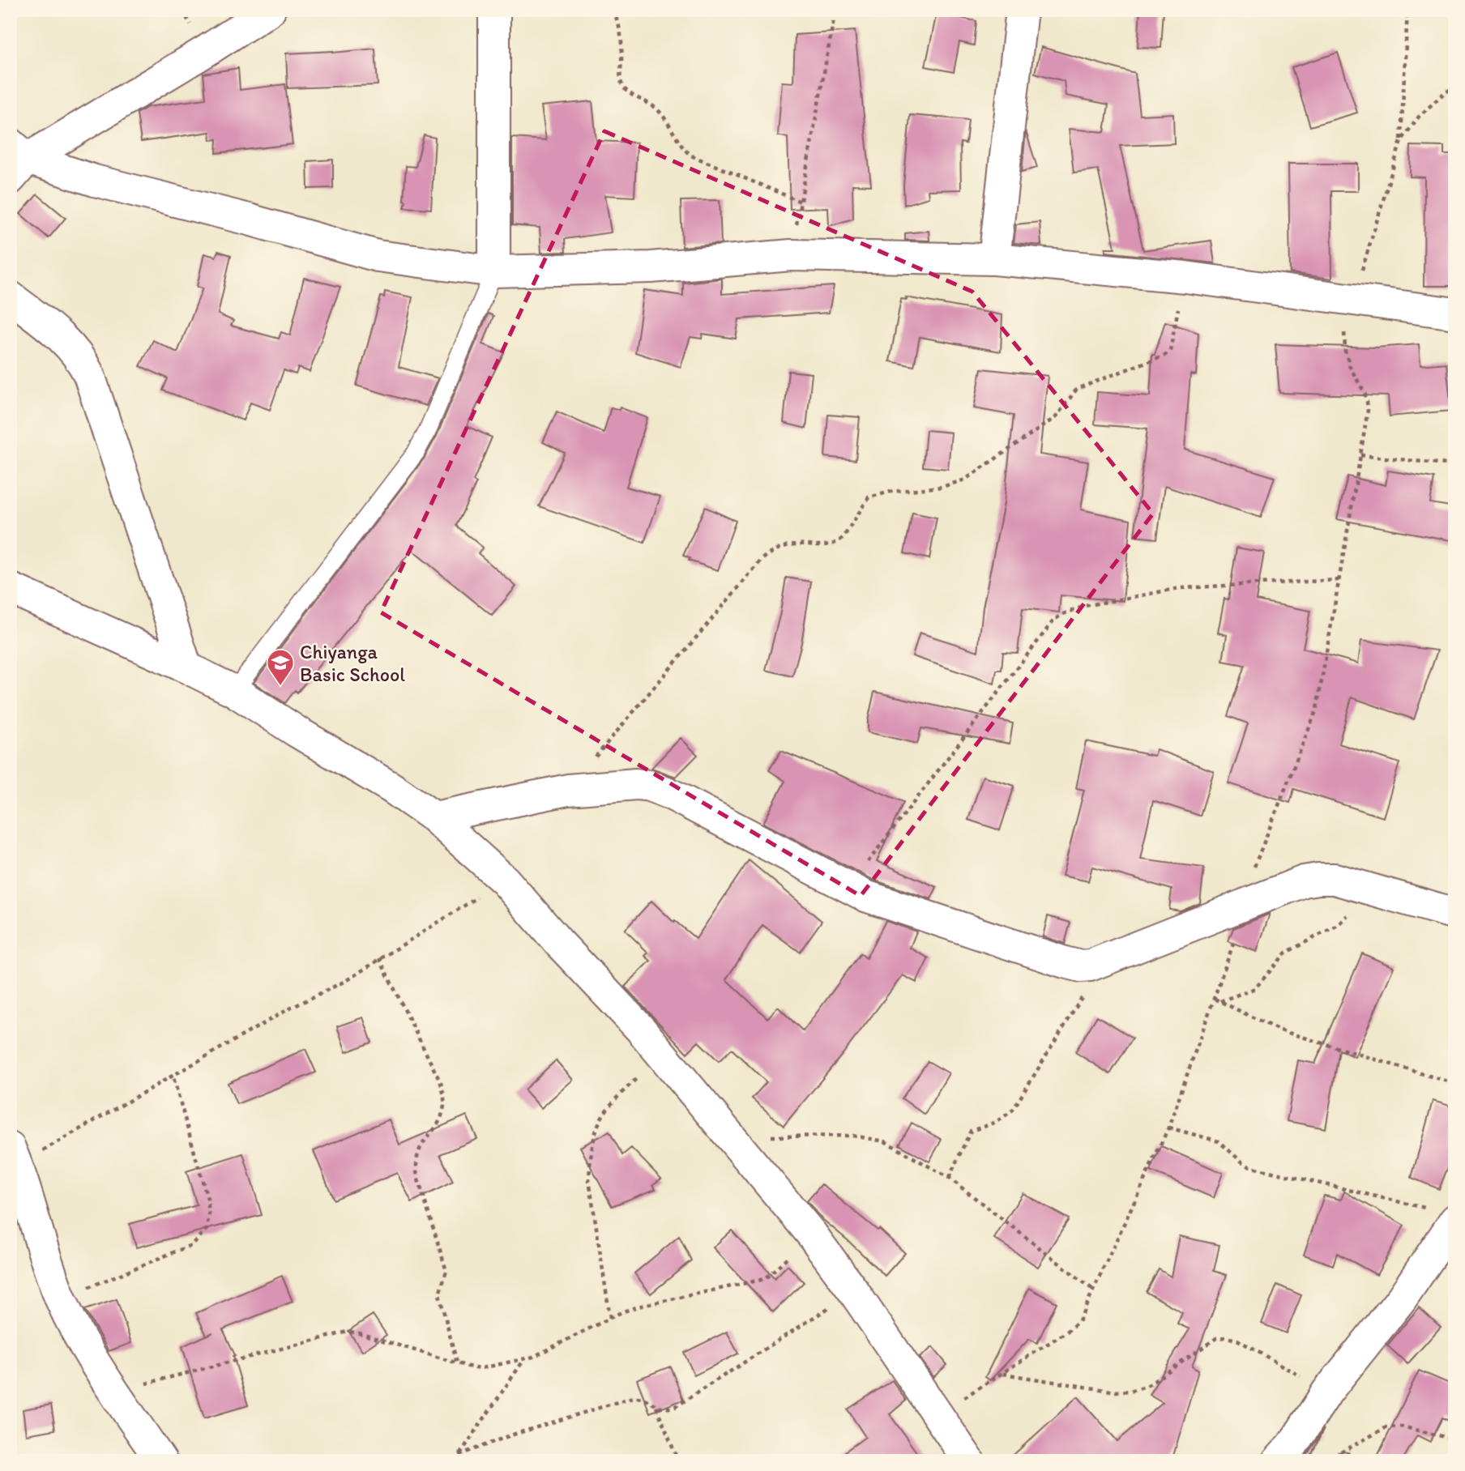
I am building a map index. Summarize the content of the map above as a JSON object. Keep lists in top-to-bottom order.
{
  "places": {
    "school or university": ["Chiyanga Basic School"]
  }
}
